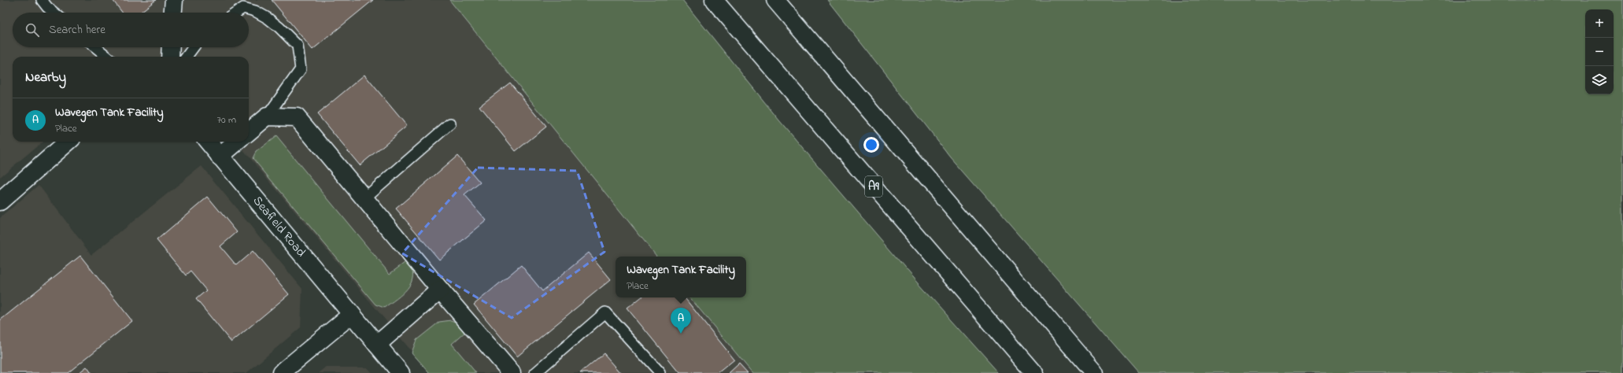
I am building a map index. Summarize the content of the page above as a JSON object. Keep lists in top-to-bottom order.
{
  "streets": {
    "main road": ["A9", "Seafield Road"]
  },
  "page": {
    "map_buttons": ["+", "−"],
    "search": "Search here",
    "heading": "Nearby",
    "list": [
      {
        "mark": "A",
        "name": "Wavegen Tank Facility",
        "note": "Place",
        "value": "70 m"
      }
    ],
    "popup": ["Wavegen Tank Facility", "Place"],
    "pins": "A"
  }
}
